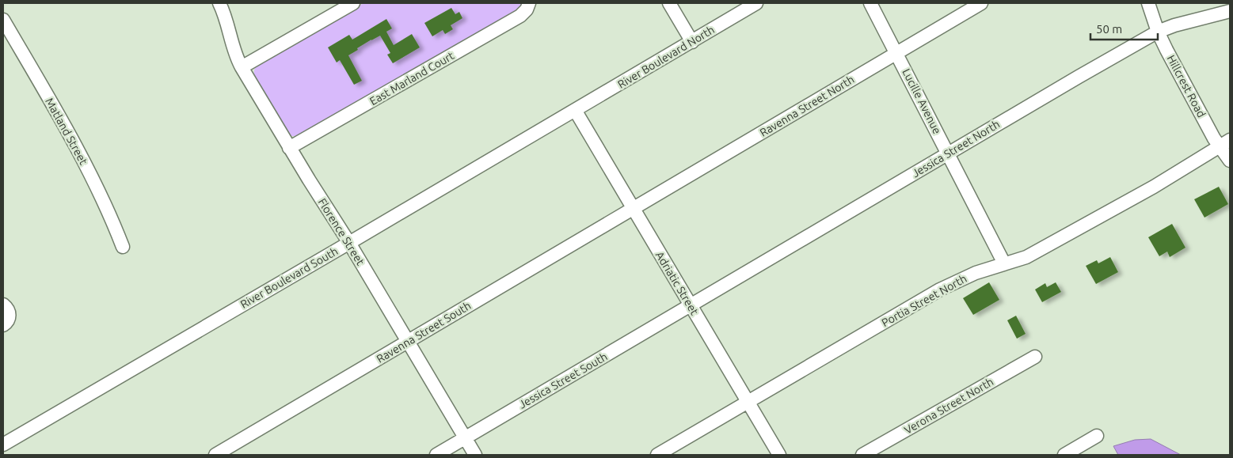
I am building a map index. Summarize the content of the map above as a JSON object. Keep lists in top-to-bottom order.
{
  "streets": {
    "street": [
      "River Boulevard North",
      "East Marland Court",
      "Hillcrest Road",
      "Lucille Avenue",
      "Ravenna Street North",
      "Matland Street",
      "Jessica Street North",
      "Florence Street",
      "River Boulevard South",
      "Adriatic Street",
      "Portia Street North",
      "Ravenna Street South",
      "Jessica Street South",
      "Verona Street North"
    ]
  },
  "crossings": [
    ["River Boulevard North", "River Boulevard South"],
    ["River Boulevard North", "Adriatic Street"],
    ["East Marland Court", "Florence Street"],
    ["Hillcrest Road", "Jessica Street North"],
    ["Hillcrest Road", "Portia Street North"],
    ["Lucille Avenue", "Ravenna Street North"],
    ["Lucille Avenue", "Jessica Street North"],
    ["Lucille Avenue", "Portia Street North"],
    ["Ravenna Street North", "Adriatic Street"],
    ["Ravenna Street North", "Ravenna Street South"],
    ["Jessica Street North", "Adriatic Street"],
    ["Jessica Street North", "Jessica Street South"],
    ["Florence Street", "River Boulevard South"],
    ["Florence Street", "Ravenna Street South"],
    ["Florence Street", "Jessica Street South"],
    ["River Boulevard South", "Adriatic Street"],
    ["Adriatic Street", "Portia Street North"],
    ["Adriatic Street", "Ravenna Street South"],
    ["Adriatic Street", "Jessica Street South"]
  ],
  "scale_bar": "50 m"
}
